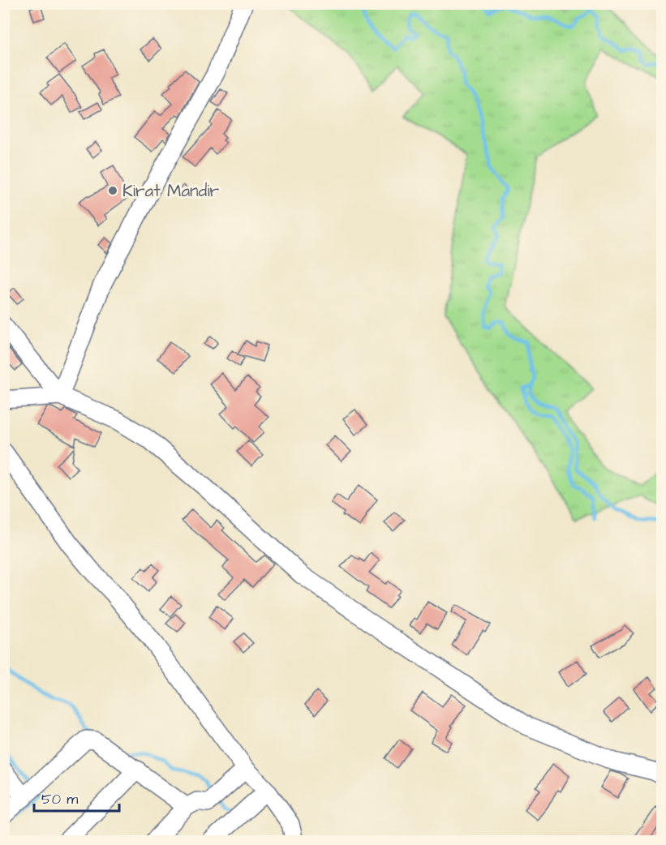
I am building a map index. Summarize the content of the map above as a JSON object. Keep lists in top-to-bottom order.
{
  "places": ["Kirat Mandir"],
  "scale_bar": "50 m"
}
